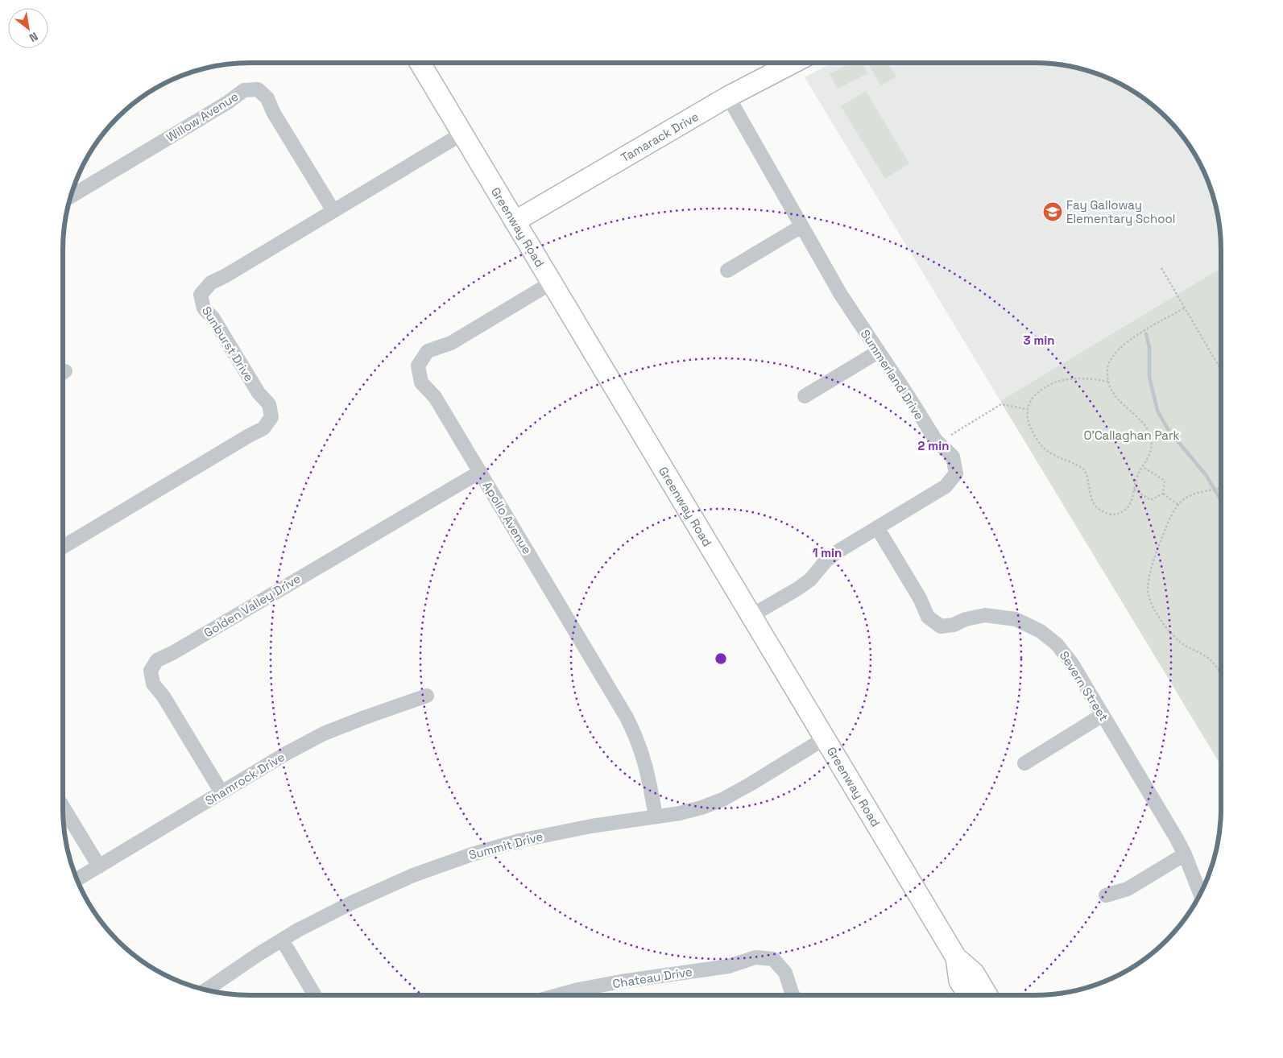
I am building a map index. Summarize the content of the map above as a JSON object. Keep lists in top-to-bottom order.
{
  "streets": {
    "street": [
      "Willow Avenue",
      "Tamarack Drive",
      "Greenway Road",
      "Sunburst Drive",
      "Summerland Drive",
      "Apollo Avenue",
      "Golden Valley Drive",
      "Severn Street",
      "Shamrock Drive",
      "Summit Drive",
      "Chateau Drive"
    ]
  },
  "crossings": [
    ["Willow Avenue", "Sunburst Drive"],
    ["Tamarack Drive", "Greenway Road"],
    ["Tamarack Drive", "Summerland Drive"],
    ["Greenway Road", "Sunburst Drive"],
    ["Greenway Road", "Summerland Drive"],
    ["Greenway Road", "Apollo Avenue"],
    ["Greenway Road", "Summit Drive"],
    ["Summerland Drive", "Severn Street"],
    ["Apollo Avenue", "Golden Valley Drive"],
    ["Apollo Avenue", "Summit Drive"],
    ["Golden Valley Drive", "Shamrock Drive"]
  ],
  "parks": ["O'Callaghan Park"],
  "places": {
    "school or university": ["Fay Galloway Elementary School"]
  },
  "north": "bottom right",
  "rings": ["3 min", "2 min", "1 min"]
}
